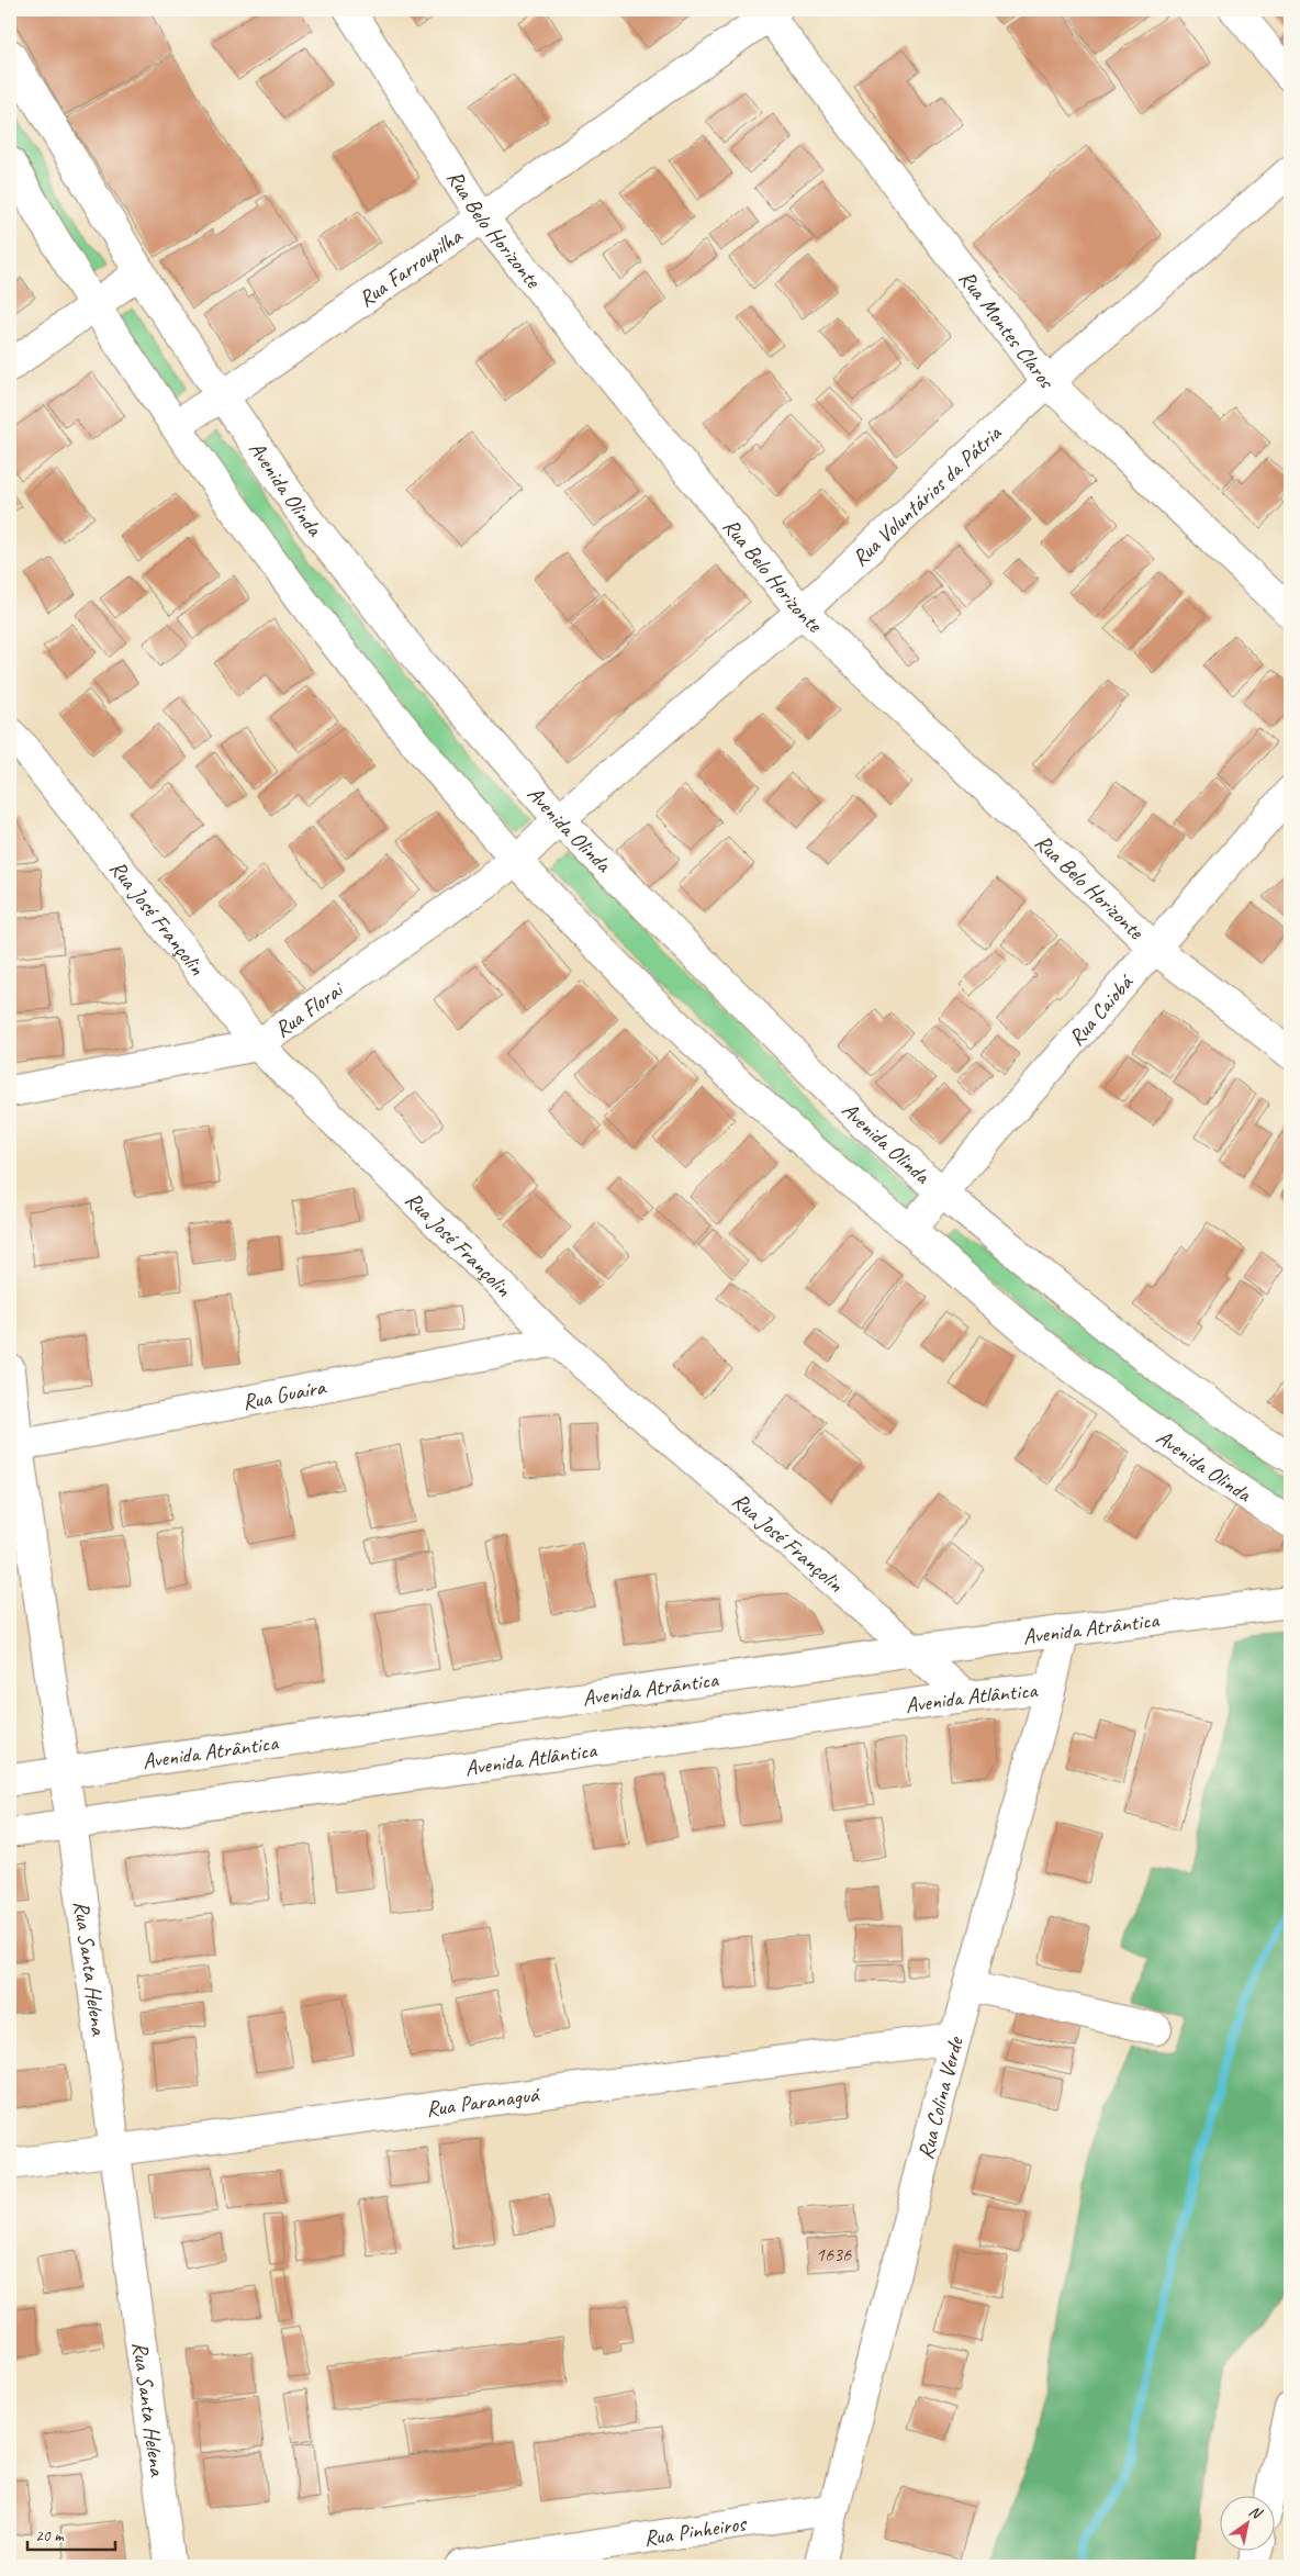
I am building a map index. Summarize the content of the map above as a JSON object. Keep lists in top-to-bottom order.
{
  "streets": {
    "street": [
      "Rua Belo Horizonte",
      "Rua Farroupilha",
      "Rua Montes Claros",
      "Avenida Olinda",
      "Rua Voluntários da Pátria",
      "Rua José Françolin",
      "Rua Florai",
      "Rua Caiobá",
      "Rua Guaíra",
      "Avenida Atrântica",
      "Avenida Atlântica",
      "Rua Santa Helena",
      "Rua Colina Verde",
      "Rua Paranaguá",
      "Rua Pinheiros"
    ]
  },
  "crossings": [
    ["Rua Belo Horizonte", "Rua Farroupilha"],
    ["Rua Belo Horizonte", "Rua Voluntários da Pátria"],
    ["Rua Belo Horizonte", "Rua Caiobá"],
    ["Rua Farroupilha", "Rua Montes Claros"],
    ["Rua Farroupilha", "Avenida Olinda"],
    ["Rua Montes Claros", "Rua Voluntários da Pátria"],
    ["Avenida Olinda", "Rua Voluntários da Pátria"],
    ["Avenida Olinda", "Rua Florai"],
    ["Avenida Olinda", "Rua Caiobá"],
    ["Rua Voluntários da Pátria", "Rua Florai"],
    ["Rua José Françolin", "Rua Florai"],
    ["Rua José Françolin", "Rua Guaíra"],
    ["Rua José Françolin", "Avenida Atrântica"],
    ["Rua José Françolin", "Avenida Atlântica"],
    ["Rua Guaíra", "Rua Santa Helena"],
    ["Avenida Atrântica", "Rua Santa Helena"],
    ["Avenida Atrântica", "Rua Colina Verde"],
    ["Avenida Atlântica", "Rua Santa Helena"],
    ["Avenida Atlântica", "Rua Colina Verde"],
    ["Rua Santa Helena", "Rua Paranaguá"],
    ["Rua Colina Verde", "Rua Paranaguá"],
    ["Rua Colina Verde", "Rua Pinheiros"]
  ],
  "house_numbers": ["1636"],
  "scale_bar": "20 m",
  "north": "top right"
}
